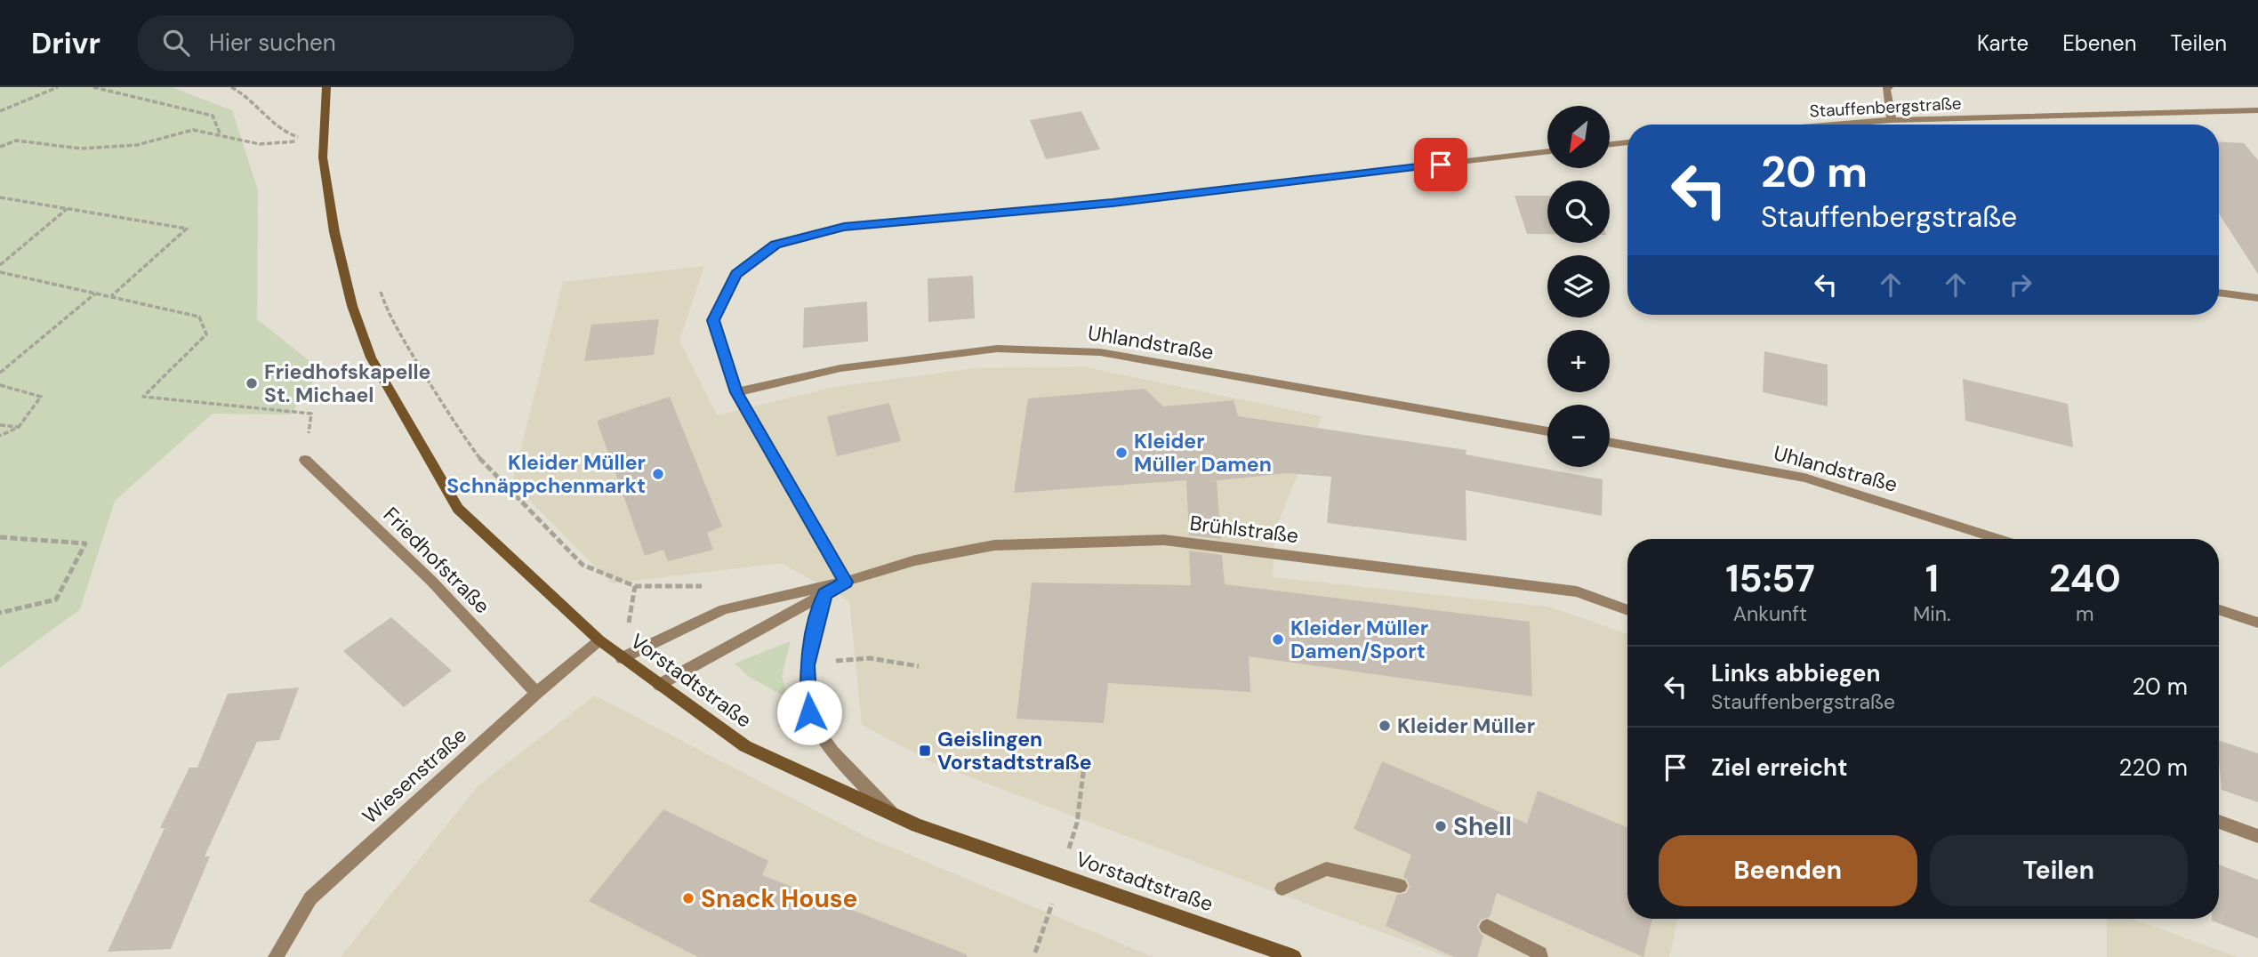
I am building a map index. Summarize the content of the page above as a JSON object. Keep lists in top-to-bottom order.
{
  "streets": {
    "main road": ["Vorstadtstraße"],
    "street": [
      "Stauffenbergstraße",
      "Uhlandstraße",
      "Brühlstraße",
      "Friedhofstraße",
      "Wiesenstraße"
    ]
  },
  "crossings": [
    ["Brühlstraße", "Vorstadtstraße"],
    ["Friedhofstraße", "Wiesenstraße"],
    ["Vorstadtstraße", "Wiesenstraße"]
  ],
  "places": {
    "other": [
      "Friedhofskapelle St. Michael",
      "Kleider Müller Damen",
      "Kleider Müller Schnäppchenmarkt",
      "Kleider Müller Damen/Sport",
      "Kleider Müller",
      "Shell",
      "Snack House"
    ],
    "transit": ["Geislingen Vorstadtstraße"]
  },
  "north": "bottom left",
  "page": {
    "header": "Drivr",
    "search": "Hier suchen",
    "nav": ["Karte", "Ebenen", "Teilen"],
    "map_buttons": ["+", "−"],
    "turn": ["20 m", "Stauffenbergstraße"],
    "eta": [
      "15:57",
      "Ankunft",
      "1",
      "Min.",
      "240",
      "m"
    ],
    "list": [
      {
        "name": "Links abbiegen",
        "note": "Stauffenbergstraße",
        "value": "20 m"
      },
      {
        "name": "Ziel erreicht",
        "value": "220 m"
      }
    ],
    "buttons": ["Beenden", "Teilen"]
  }
}
